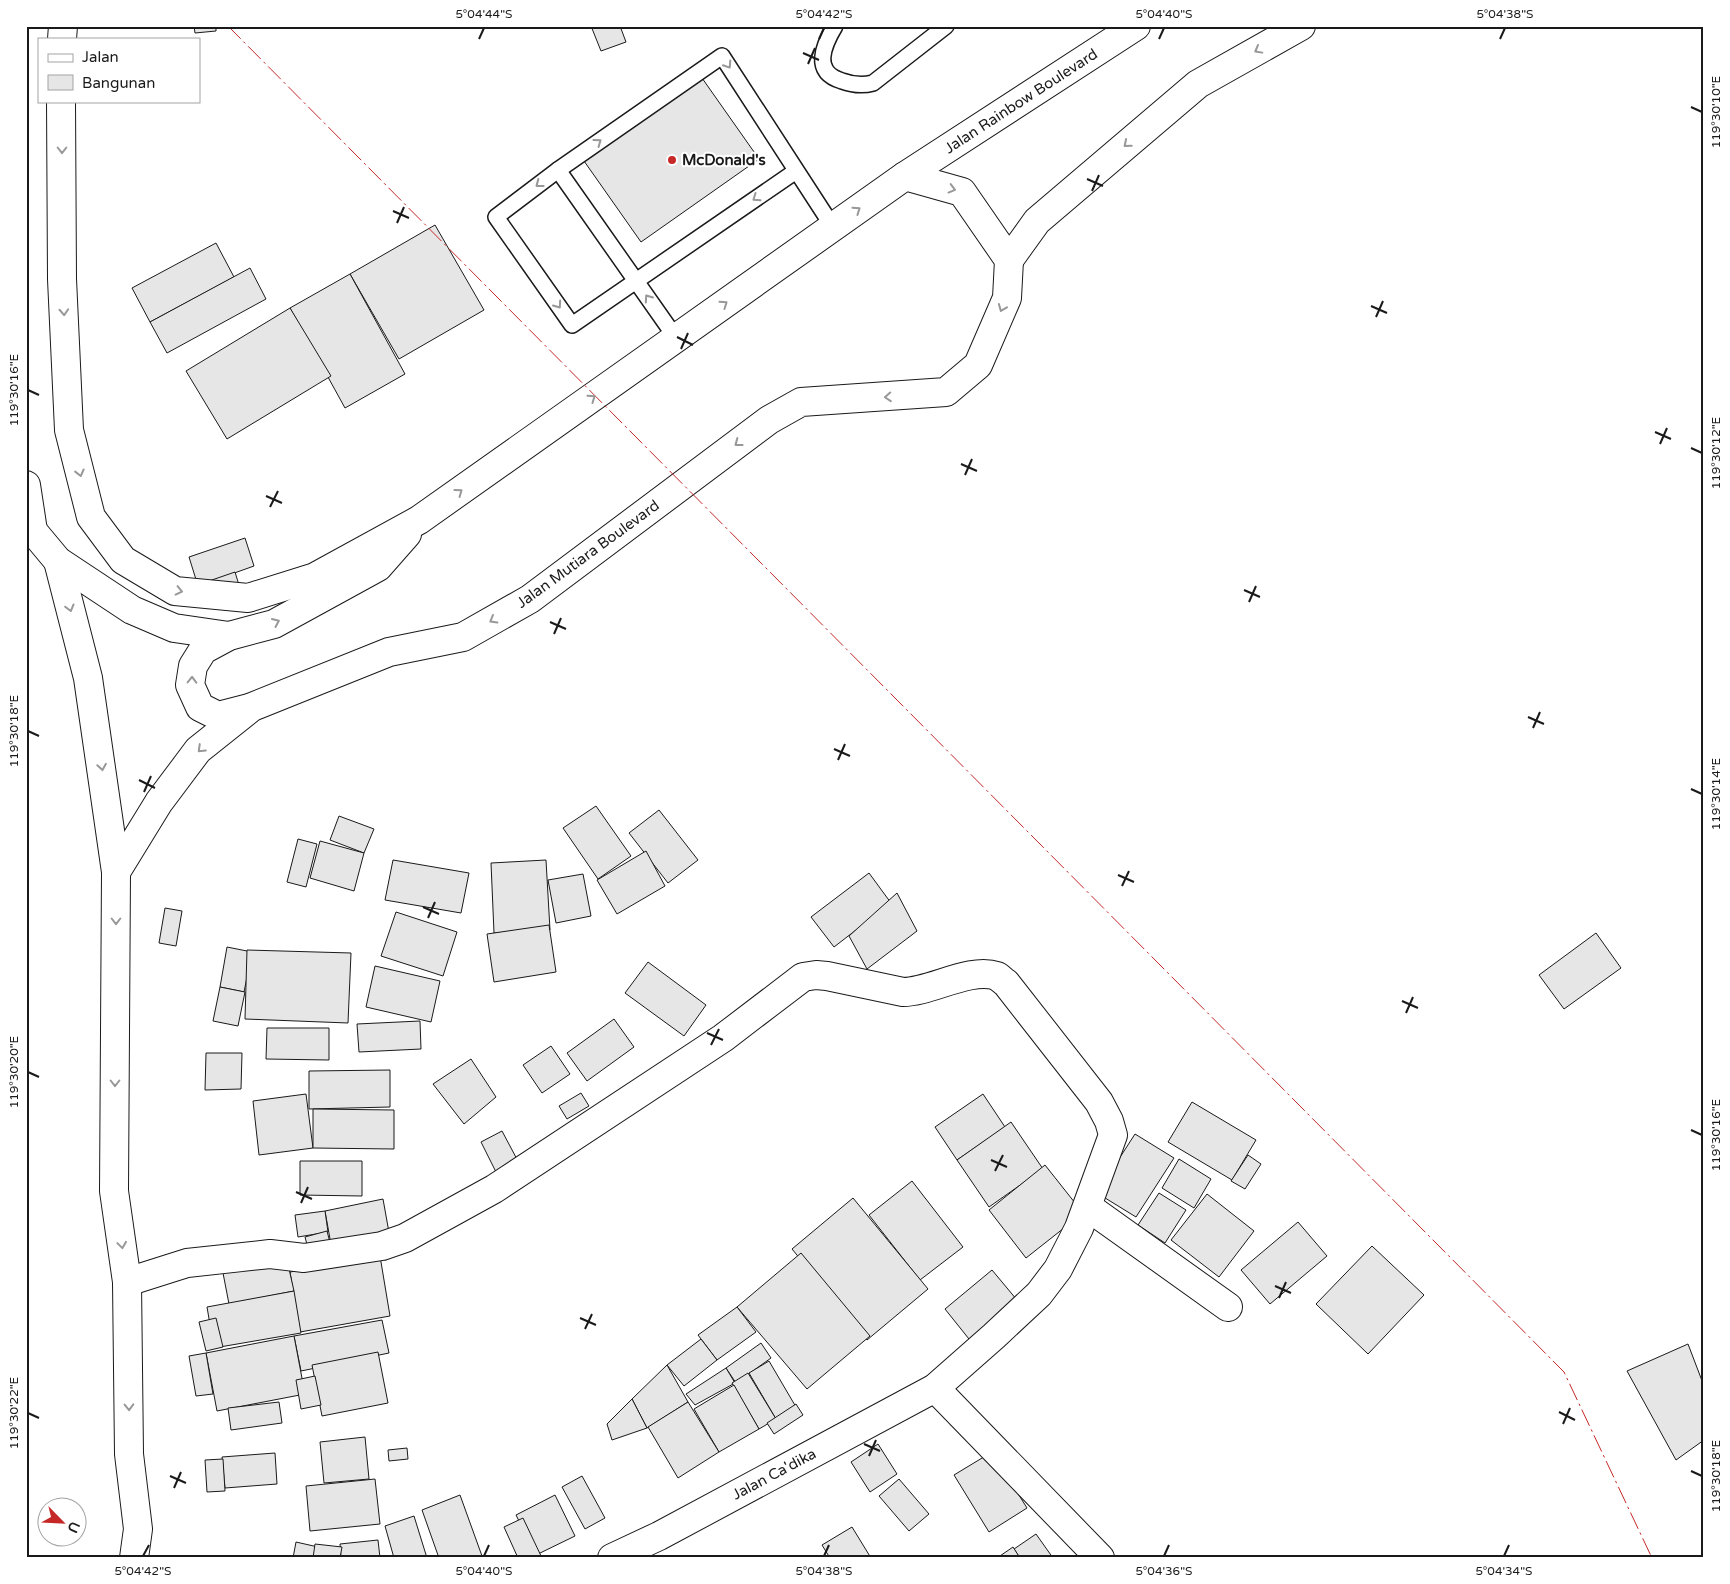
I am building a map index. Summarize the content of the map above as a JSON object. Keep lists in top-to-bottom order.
{
  "streets": {
    "main road": ["Jalan Rainbow Boulevard", "Jalan Mutiara Boulevard", "Jalan Ca'dika"]
  },
  "places": ["McDonald's"],
  "legend": ["Jalan", "Bangunan"],
  "north": "bottom right",
  "coordinates": [
    "5°04'44\"S",
    "5°04'42\"S",
    "5°04'40\"S",
    "5°04'38\"S",
    "119°30'10\"E",
    "119°30'16\"E",
    "119°30'12\"E",
    "119°30'18\"E",
    "119°30'14\"E",
    "119°30'20\"E",
    "119°30'22\"E",
    "5°04'36\"S",
    "5°04'34\"S"
  ]
}
